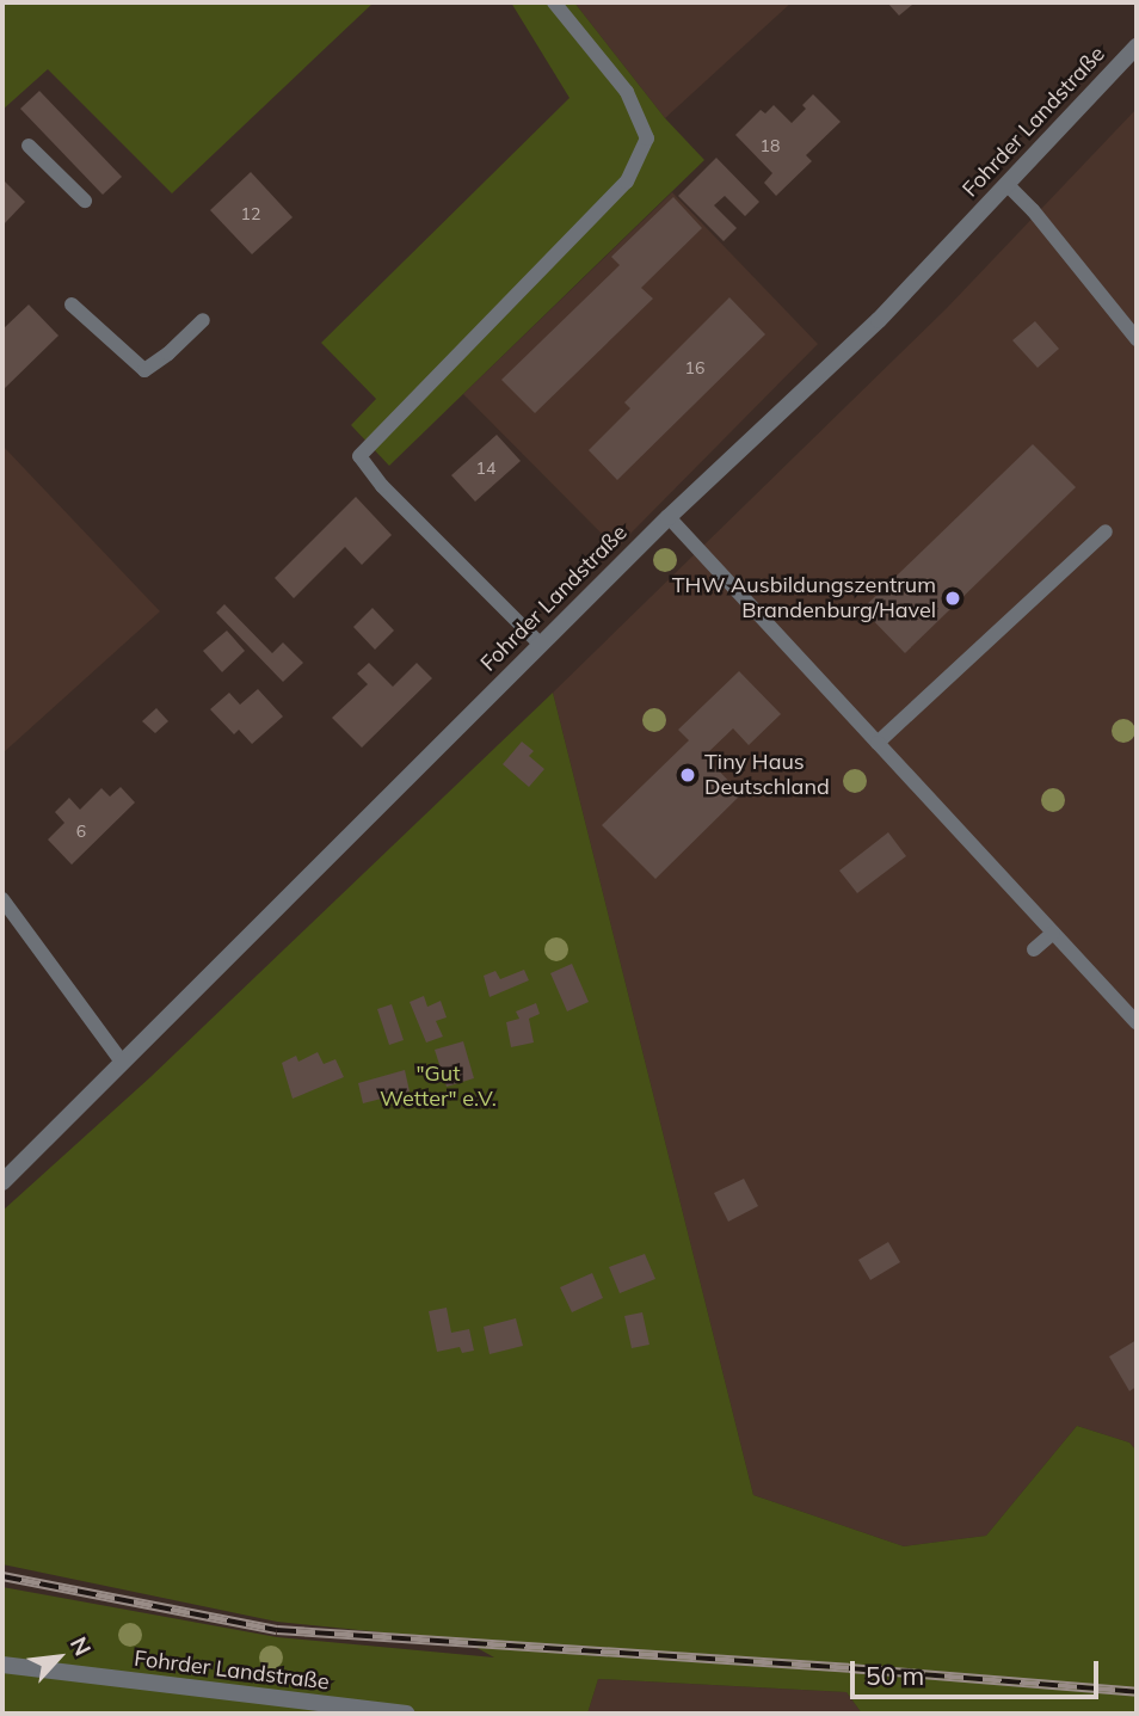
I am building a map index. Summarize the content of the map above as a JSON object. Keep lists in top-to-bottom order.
{
  "streets": {
    "street": ["Fohrder Landstraße"]
  },
  "parks": ["\"Gut Wetter\" e.V."],
  "places": ["THW Ausbildungszentrum Brandenburg/Havel", "Tiny Haus Deutschland"],
  "house_numbers": [
    "18",
    "12",
    "16",
    "14",
    "6"
  ],
  "scale_bar": "50 m",
  "north": "top right"
}
